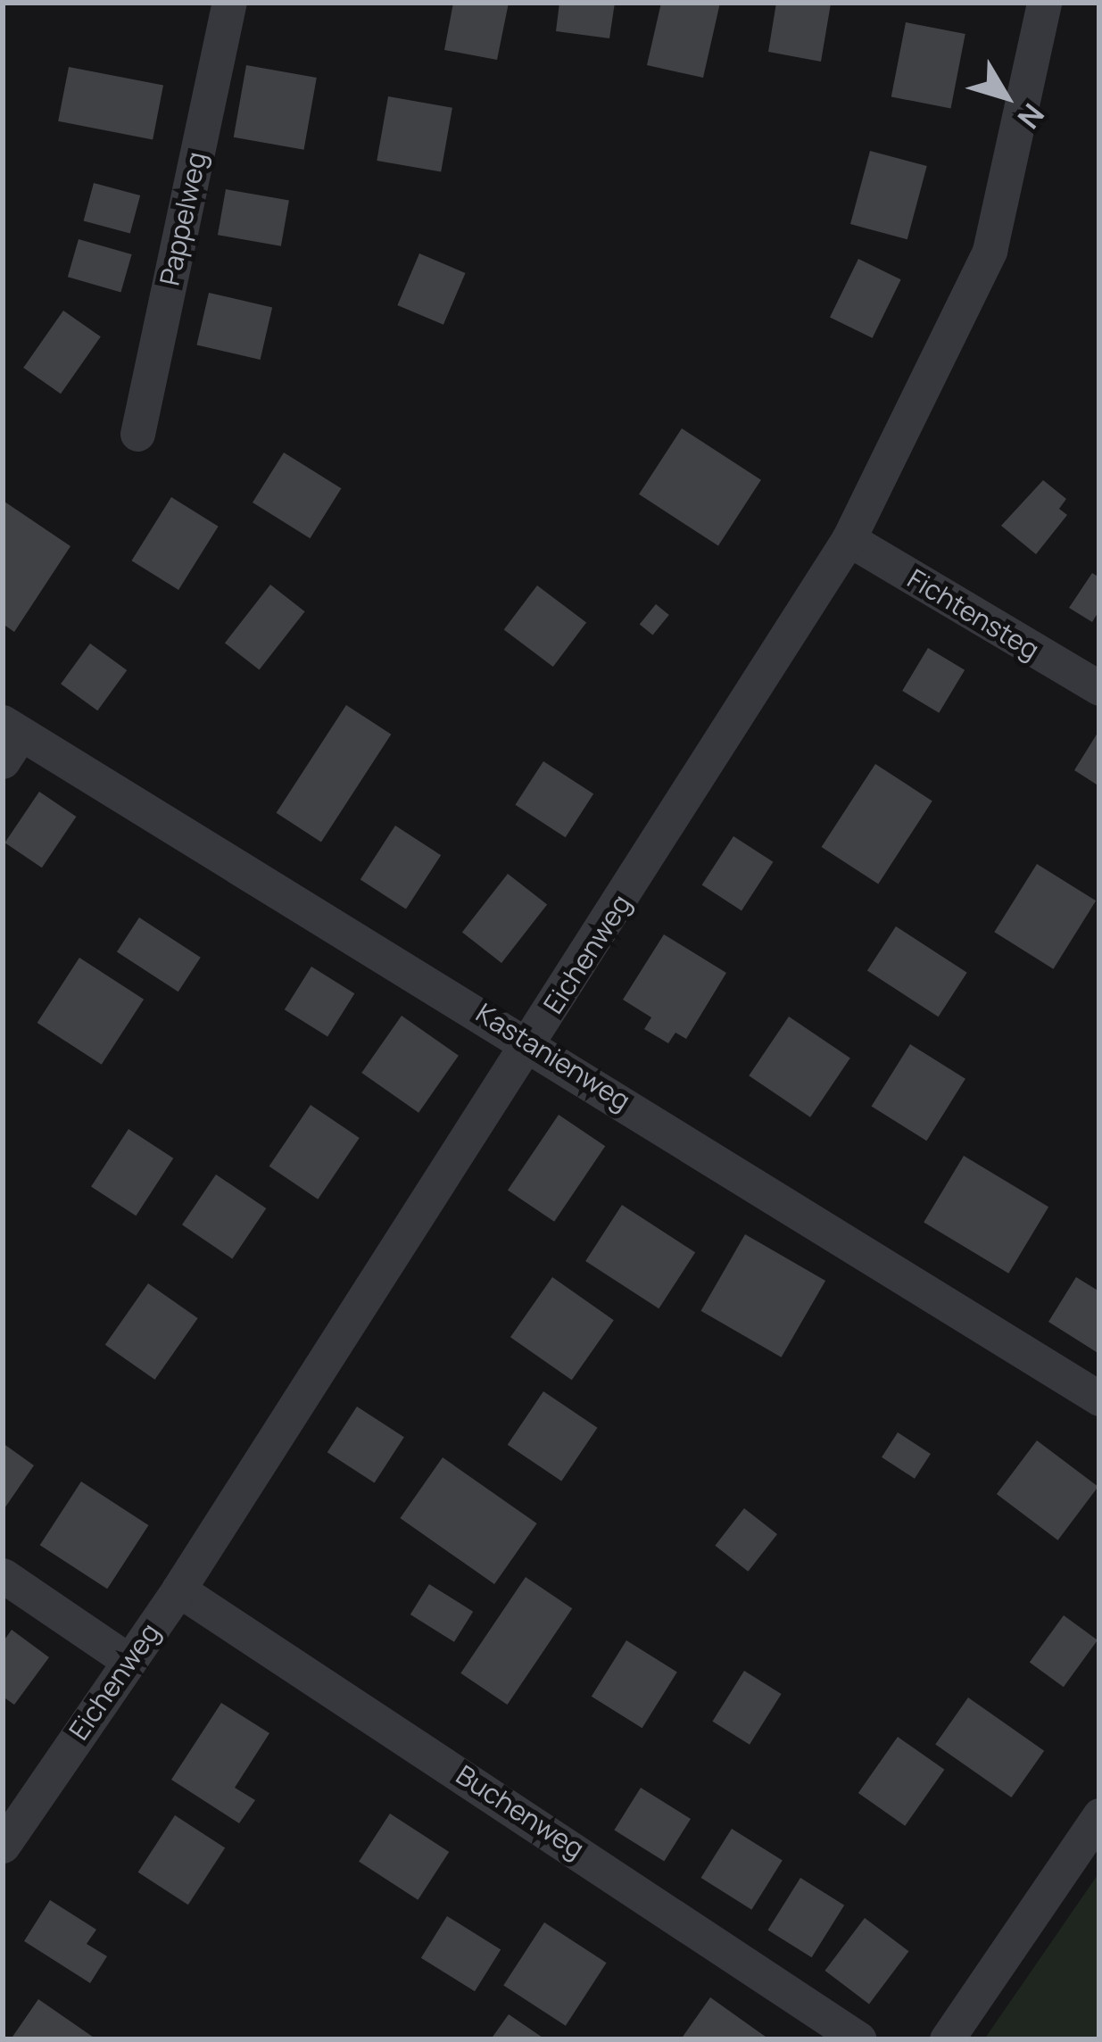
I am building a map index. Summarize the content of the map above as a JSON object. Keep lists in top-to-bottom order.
{
  "streets": {
    "street": [
      "Pappelweg",
      "Fichtensteg",
      "Eichenweg",
      "Kastanienweg",
      "Buchenweg"
    ]
  },
  "crossings": [
    ["Fichtensteg", "Eichenweg"],
    ["Eichenweg", "Kastanienweg"],
    ["Eichenweg", "Buchenweg"]
  ],
  "north": "bottom right"
}
